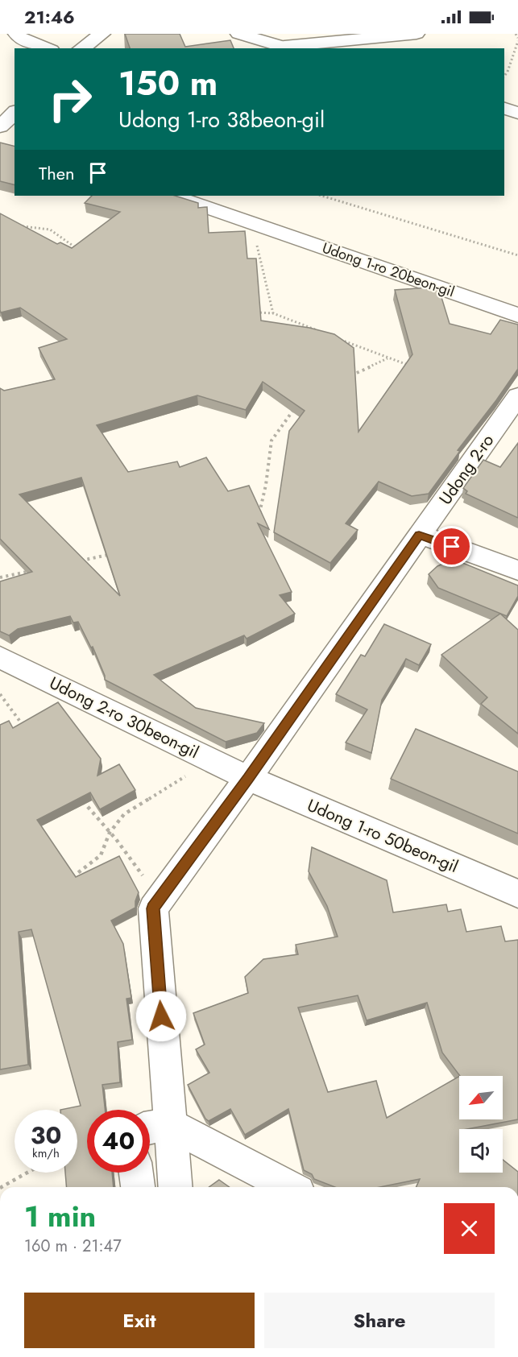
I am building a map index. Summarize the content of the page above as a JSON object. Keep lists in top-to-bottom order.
{
  "streets": {
    "street": [
      "Udong 1-ro 20beon-gil",
      "Udong 2-ro",
      "Udong 2-ro 30beon-gil",
      "Udong 1-ro 50beon-gil"
    ]
  },
  "crossings": [
    ["Udong 2-ro", "Udong 2-ro 30beon-gil"],
    ["Udong 2-ro", "Udong 1-ro 50beon-gil"],
    ["Udong 2-ro 30beon-gil", "Udong 1-ro 50beon-gil"]
  ],
  "north": "bottom left",
  "page": {
    "status": "21:46",
    "turn": ["150 m", "Udong 1-ro 38beon-gil"],
    "then": "Then",
    "speed": "30 km/h",
    "limit": "40",
    "heading": ["1 min", "160 m · 21:47"],
    "buttons": ["Exit", "Share"]
  }
}
